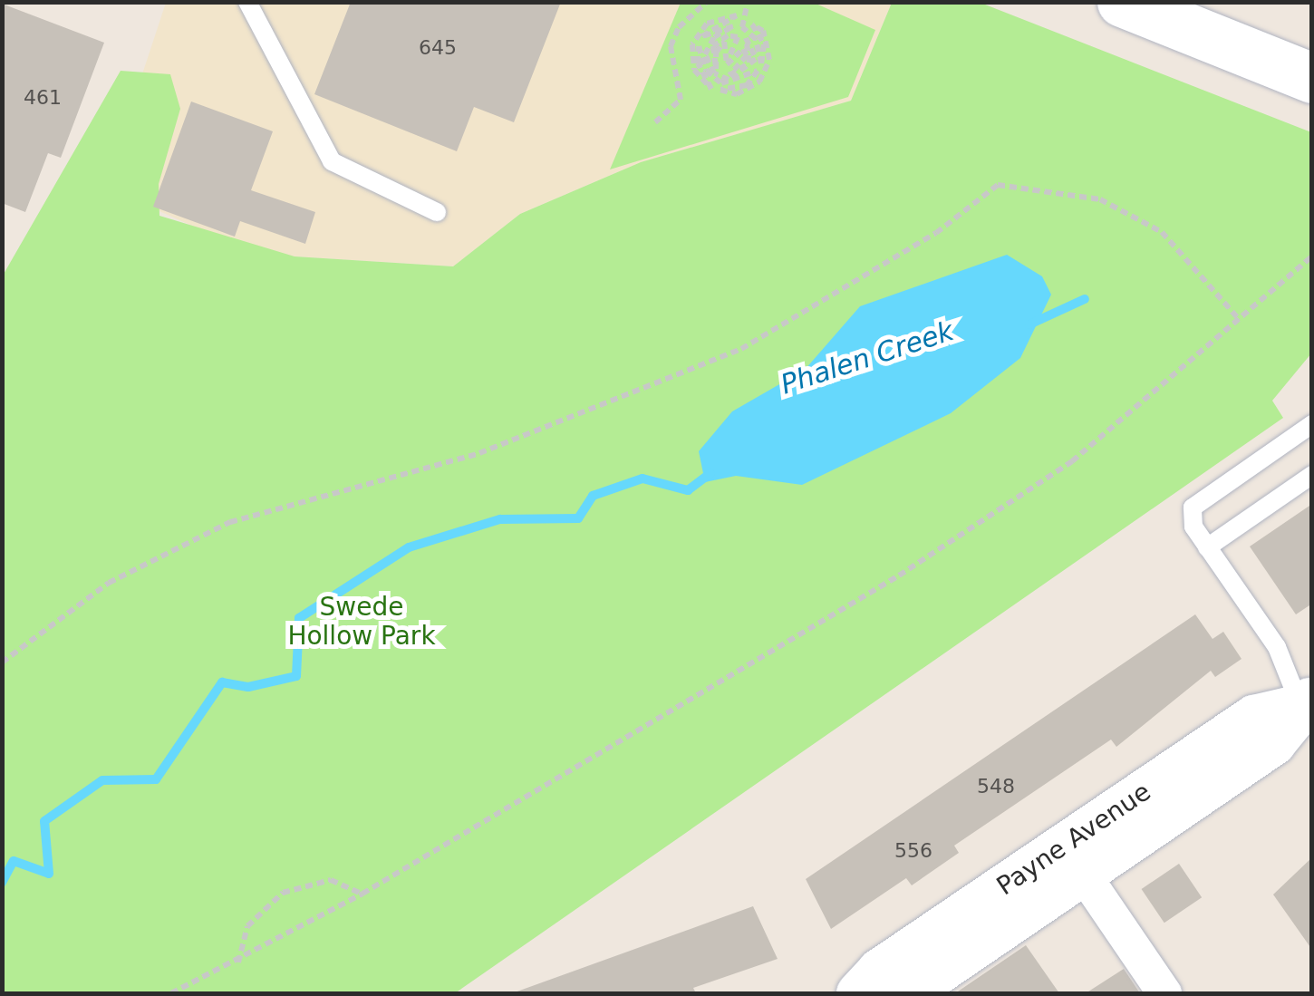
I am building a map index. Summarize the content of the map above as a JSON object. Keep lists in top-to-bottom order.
{
  "streets": {
    "street": ["Payne Avenue"]
  },
  "water": ["Phalen Creek"],
  "parks": ["Swede Hollow Park"],
  "house_numbers": [
    "645",
    "461",
    "548",
    "556"
  ]
}
